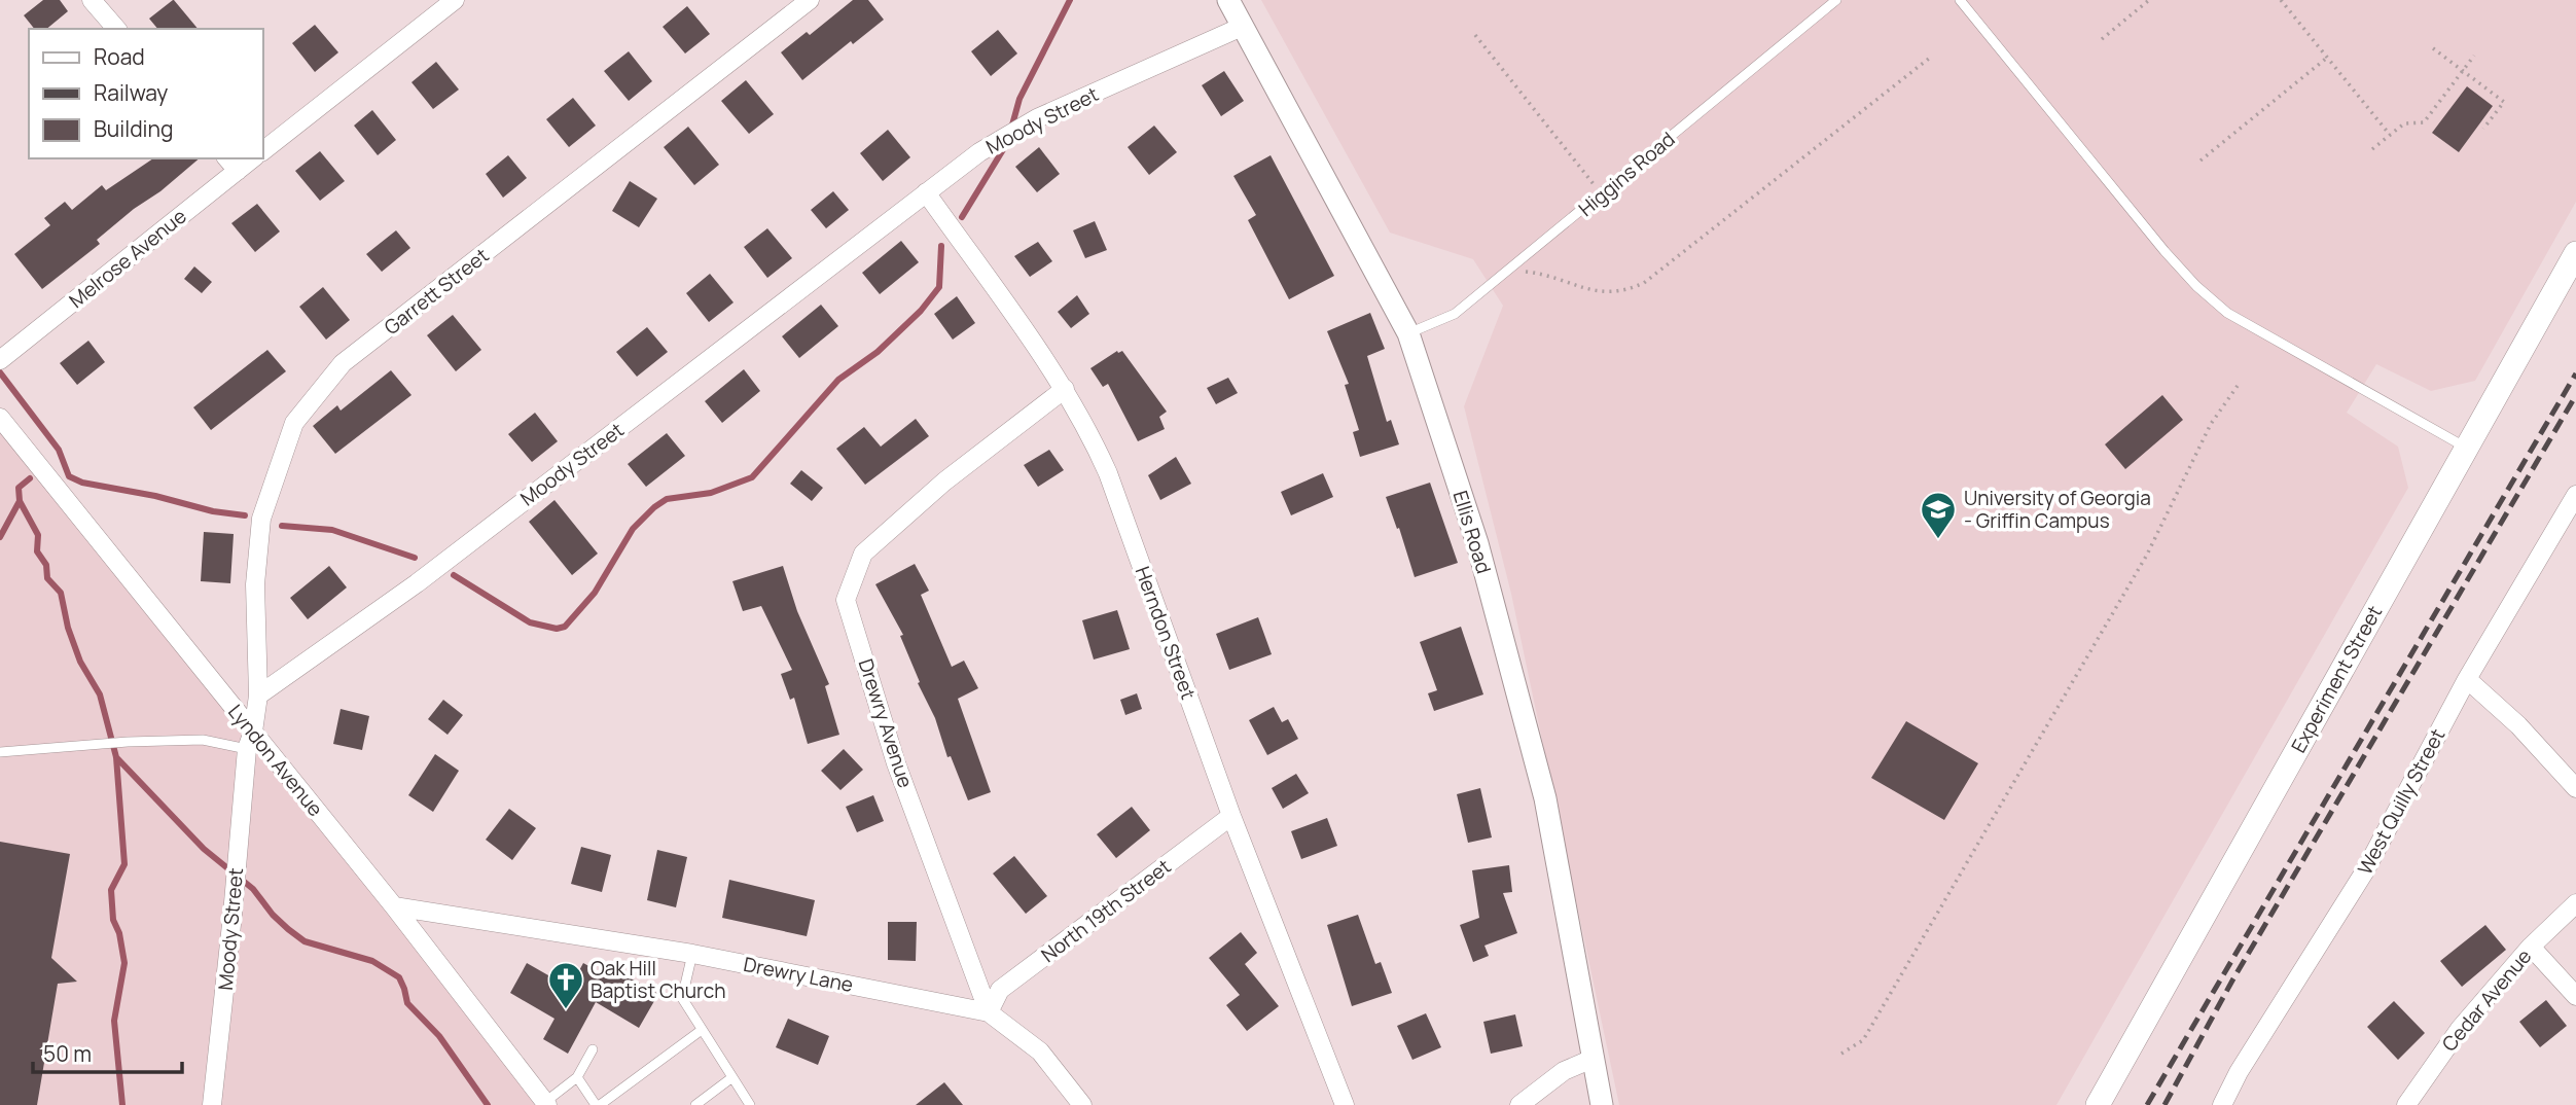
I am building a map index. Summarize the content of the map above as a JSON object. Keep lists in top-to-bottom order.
{
  "streets": {
    "main road": ["Experiment Street"],
    "street": [
      "Moody Street",
      "Melrose Avenue",
      "Garrett Street",
      "Ellis Road",
      "Herndon Street",
      "Drewry Avenue",
      "Lyndon Avenue",
      "West Quilly Street",
      "North 19th Street",
      "Drewry Lane",
      "Cedar Avenue"
    ],
    "lane": ["Higgins Road"]
  },
  "crossings": [
    ["Moody Street", "Garrett Street"],
    ["Moody Street", "Ellis Road"],
    ["Moody Street", "Herndon Street"],
    ["Moody Street", "Lyndon Avenue"],
    ["Higgins Road", "Ellis Road"],
    ["Herndon Street", "Drewry Avenue"],
    ["Herndon Street", "North 19th Street"],
    ["Drewry Avenue", "North 19th Street"],
    ["Drewry Avenue", "Drewry Lane"],
    ["Lyndon Avenue", "Drewry Lane"],
    ["North 19th Street", "Drewry Lane"]
  ],
  "places": {
    "school or university": ["University of Georgia - Griffin Campus"],
    "church": ["Oak Hill Baptist Church"]
  },
  "legend": ["Road", "Railway", "Building"],
  "scale_bar": "50 m"
}
